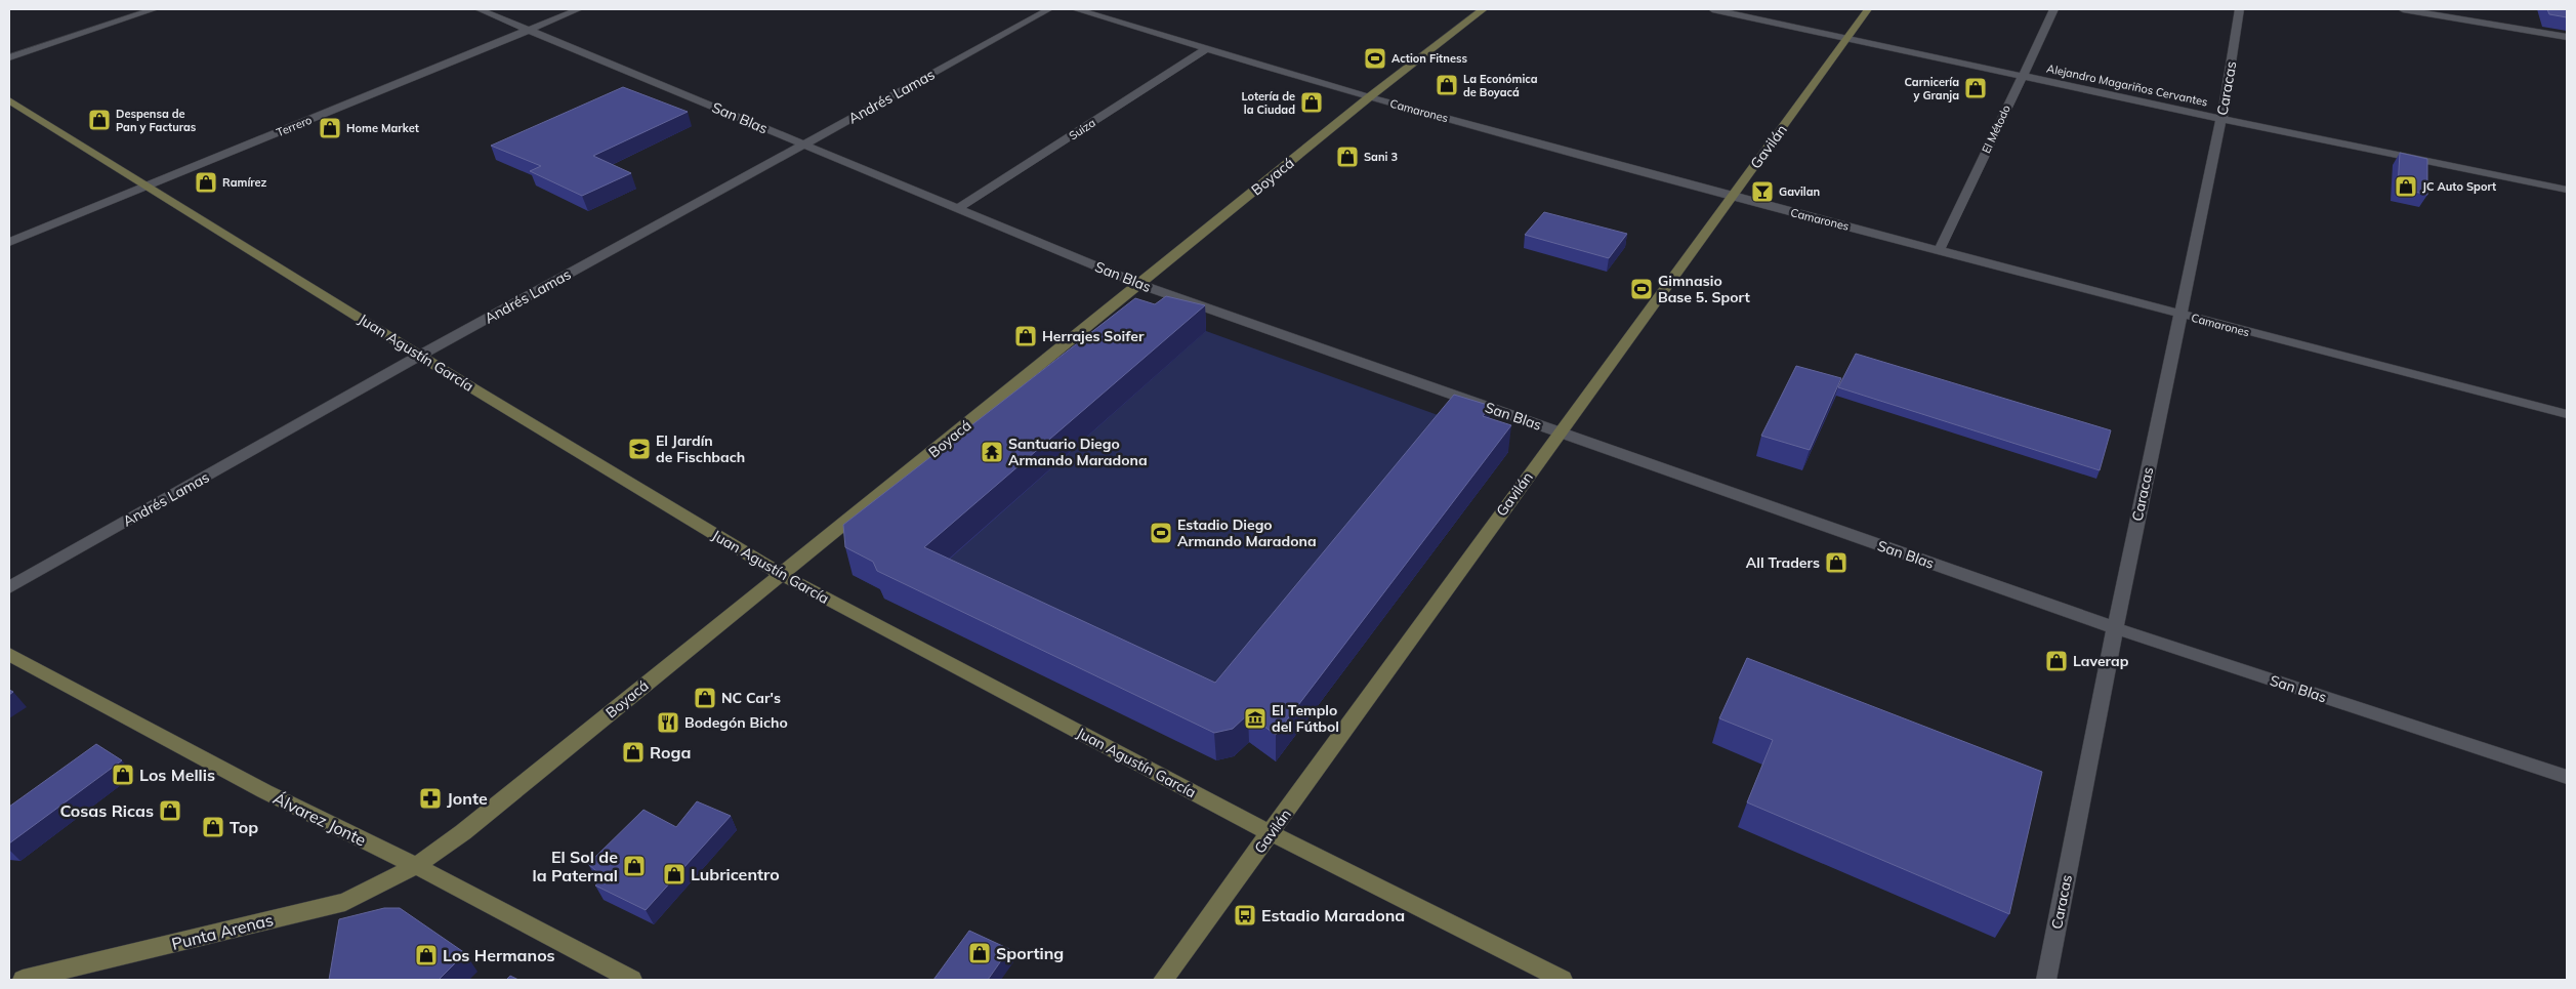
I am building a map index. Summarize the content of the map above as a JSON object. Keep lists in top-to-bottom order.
{
  "streets": {
    "street": [
      "Alejandro Magariños Cervantes",
      "Caracas",
      "Andrés Lamas",
      "Camarones",
      "San Blas",
      "Terrero",
      "Suiza",
      "El Método",
      "Gavilán",
      "Boyacá",
      "Juan Agustín García",
      "Álvarez Jonte",
      "Punta Arenas"
    ]
  },
  "crossings": [
    ["Alejandro Magariños Cervantes", "Caracas"],
    ["Alejandro Magariños Cervantes", "El Método"],
    ["Alejandro Magariños Cervantes", "Gavilán"],
    ["Caracas", "Camarones"],
    ["Caracas", "San Blas"],
    ["Andrés Lamas", "San Blas"],
    ["Andrés Lamas", "Juan Agustín García"],
    ["Camarones", "Suiza"],
    ["Camarones", "El Método"],
    ["Camarones", "Gavilán"],
    ["Camarones", "Boyacá"],
    ["San Blas", "Terrero"],
    ["San Blas", "Suiza"],
    ["San Blas", "Gavilán"],
    ["San Blas", "Boyacá"],
    ["Terrero", "Juan Agustín García"],
    ["Gavilán", "Juan Agustín García"],
    ["Boyacá", "Juan Agustín García"],
    ["Boyacá", "Álvarez Jonte"],
    ["Boyacá", "Punta Arenas"],
    ["Álvarez Jonte", "Punta Arenas"]
  ],
  "places": {
    "sports": ["Action Fitness", "Gimnasio Base 5. Sport", "Estadio Diego Armando Maradona"],
    "shop": [
      "La Económica de Boyacá",
      "Carnicería y Granja",
      "Lotería de la Ciudad",
      "Despensa de Pan y Facturas",
      "Home Market",
      "Sani 3",
      "Ramírez",
      "JC Auto Sport",
      "Herrajes Soifer",
      "All Traders",
      "Laverap",
      "NC Car's",
      "Roga",
      "Los Mellis",
      "Cosas Ricas",
      "Top",
      "El Sol de la Paternal",
      "Lubricentro",
      "Sporting",
      "Los Hermanos"
    ],
    "bar": ["Gavilan"],
    "school or university": ["El Jardín de Fischbach"],
    "temple": ["Santuario Diego Armando Maradona"],
    "museum": ["El Templo del Fútbol"],
    "restaurant": ["Bodegón Bicho"],
    "pharmacy": ["Jonte"],
    "bus stop": ["Estadio Maradona"]
  }
}
